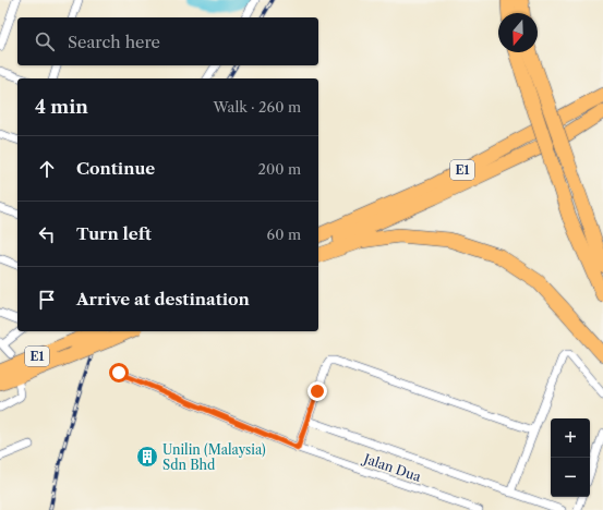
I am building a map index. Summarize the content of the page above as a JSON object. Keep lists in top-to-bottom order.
{
  "streets": {
    "highway": ["E1"],
    "street": ["Jalan Dua"]
  },
  "places": {
    "building": ["Unilin (Malaysia) Sdn Bhd"]
  },
  "north": "bottom",
  "page": {
    "search": "Search here",
    "heading": ["4 min", "Walk · 260 m"],
    "list": [
      ["Continue", "200 m"],
      ["Turn left", "60 m"],
      "Arrive at destination"
    ],
    "map_buttons": ["+", "−"]
  }
}
